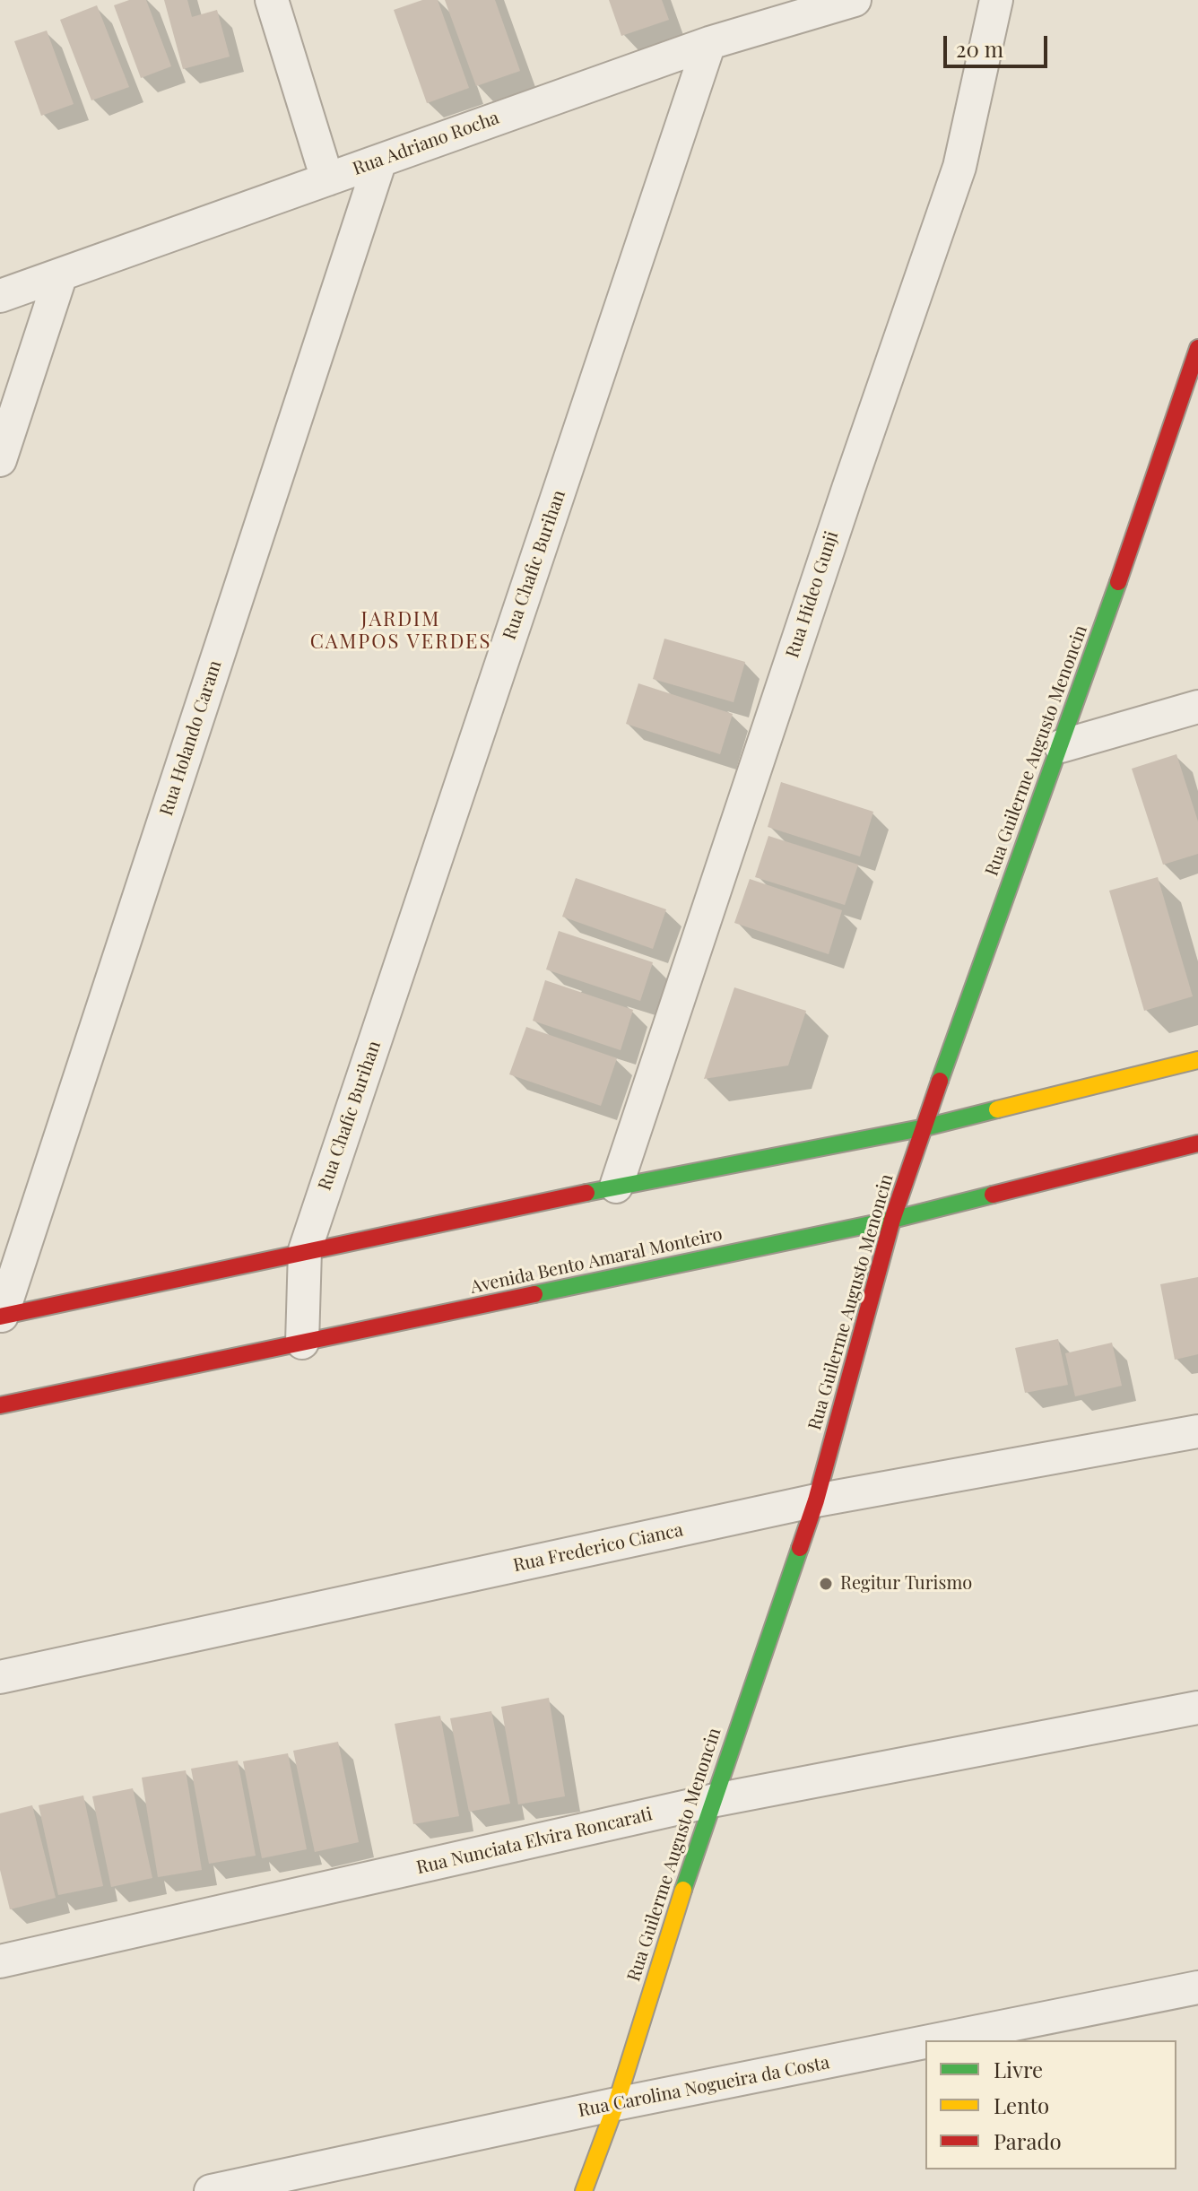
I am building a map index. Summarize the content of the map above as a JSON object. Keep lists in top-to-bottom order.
{
  "streets": {
    "street": [
      "Rua Adriano Rocha",
      "Rua Chafic Burihan",
      "Rua Hideo Gunji",
      "Rua Holando Caram",
      "Rua Guilerme Augusto Menoncin",
      "Avenida Bento Amaral Monteiro",
      "Rua Frederico Cianca",
      "Rua Nunciata Elvira Roncarati",
      "Rua Carolina Nogueira da Costa"
    ]
  },
  "crossings": [
    ["Rua Adriano Rocha", "Rua Chafic Burihan"],
    ["Rua Adriano Rocha", "Rua Holando Caram"],
    ["Rua Chafic Burihan", "Avenida Bento Amaral Monteiro"],
    ["Rua Guilerme Augusto Menoncin", "Avenida Bento Amaral Monteiro"],
    ["Rua Guilerme Augusto Menoncin", "Rua Frederico Cianca"],
    ["Rua Guilerme Augusto Menoncin", "Rua Nunciata Elvira Roncarati"],
    ["Rua Guilerme Augusto Menoncin", "Rua Carolina Nogueira da Costa"]
  ],
  "districts": ["JARDIM CAMPOS VERDES"],
  "places": ["Regitur Turismo"],
  "legend": ["Livre", "Lento", "Parado"],
  "scale_bar": "20 m"
}
